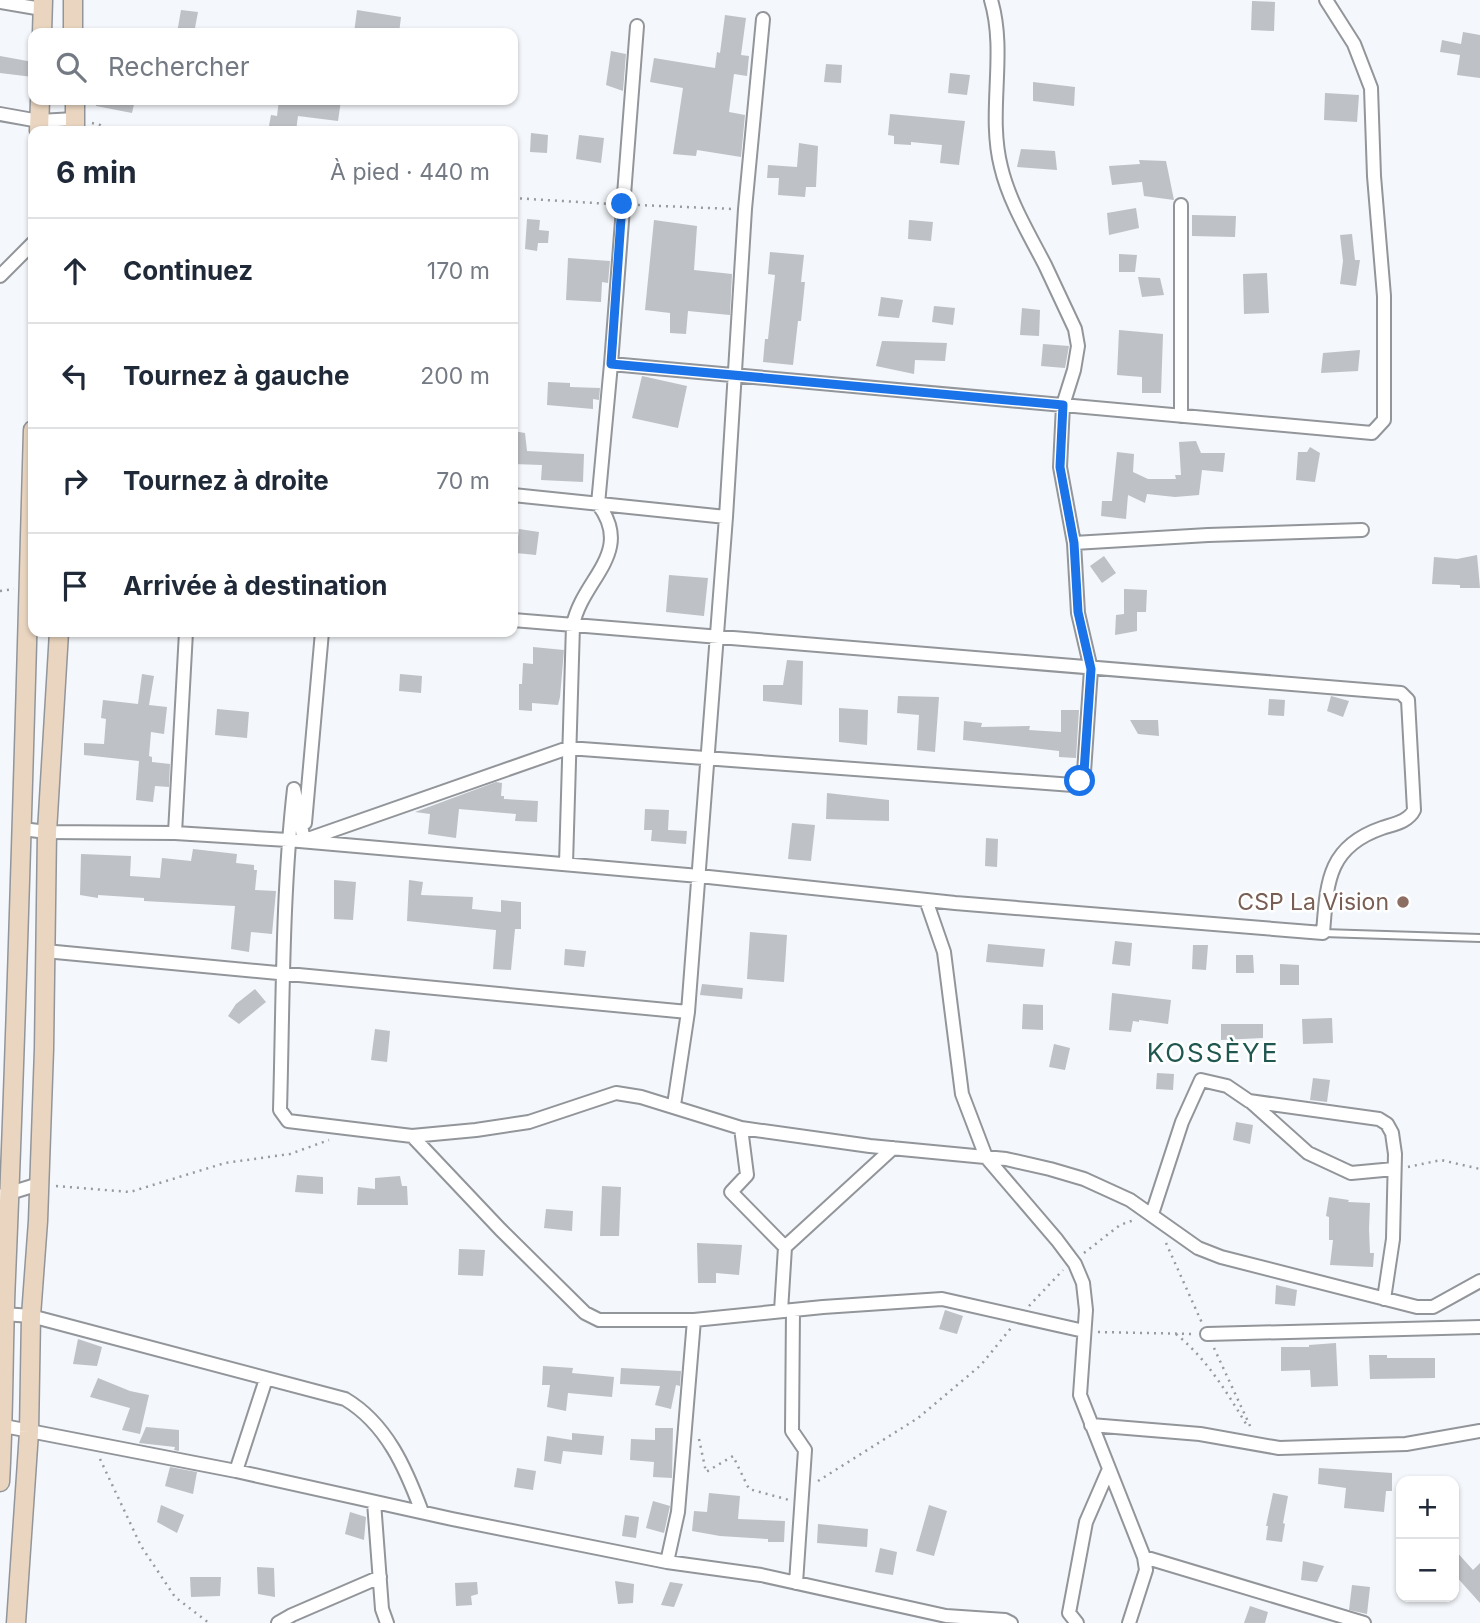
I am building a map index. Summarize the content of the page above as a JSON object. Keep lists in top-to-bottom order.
{
  "districts": ["KOSSÈYE"],
  "places": ["CSP La Vision"],
  "page": {
    "search": "Rechercher",
    "heading": ["6 min", "À pied · 440 m"],
    "list": [
      ["Continuez", "170 m"],
      ["Tournez à gauche", "200 m"],
      ["Tournez à droite", "70 m"],
      "Arrivée à destination"
    ],
    "map_buttons": ["+", "−"]
  }
}
